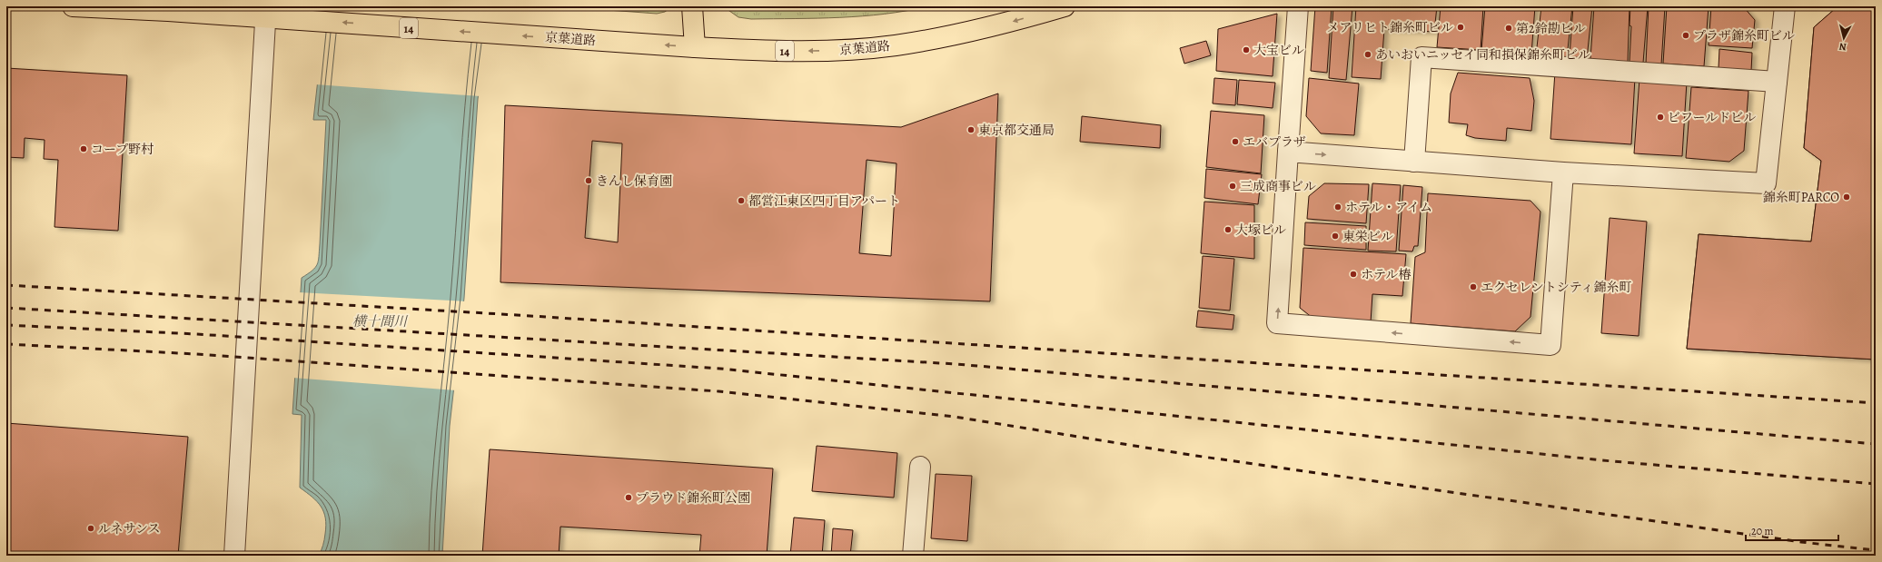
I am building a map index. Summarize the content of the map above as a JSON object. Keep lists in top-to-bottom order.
{
  "streets": {
    "highway": ["14", "京葉道路"]
  },
  "one_way": ["京葉道路"],
  "water": ["横十間川"],
  "places": [
    "メアリヒト錦糸町ビル",
    "第2鈴勘ビル",
    "プラザ錦糸町ビル",
    "大宝ビル",
    "あいおいニッセイ同和損保錦糸町ビル",
    "ビフールドビル",
    "東京都交通局",
    "エバプラザ",
    "コープ野村",
    "きんし保育園",
    "三成商事ビル",
    "錦糸町PARCO",
    "都営江東区四丁目アパート",
    "ホテル・アイム",
    "大塚ビル",
    "東栄ビル",
    "ホテル椿",
    "エクセレントシティ錦糸町",
    "プラウド錦糸町公園",
    "ルネサンス"
  ],
  "scale_bar": "20 m",
  "north": "bottom"
}
